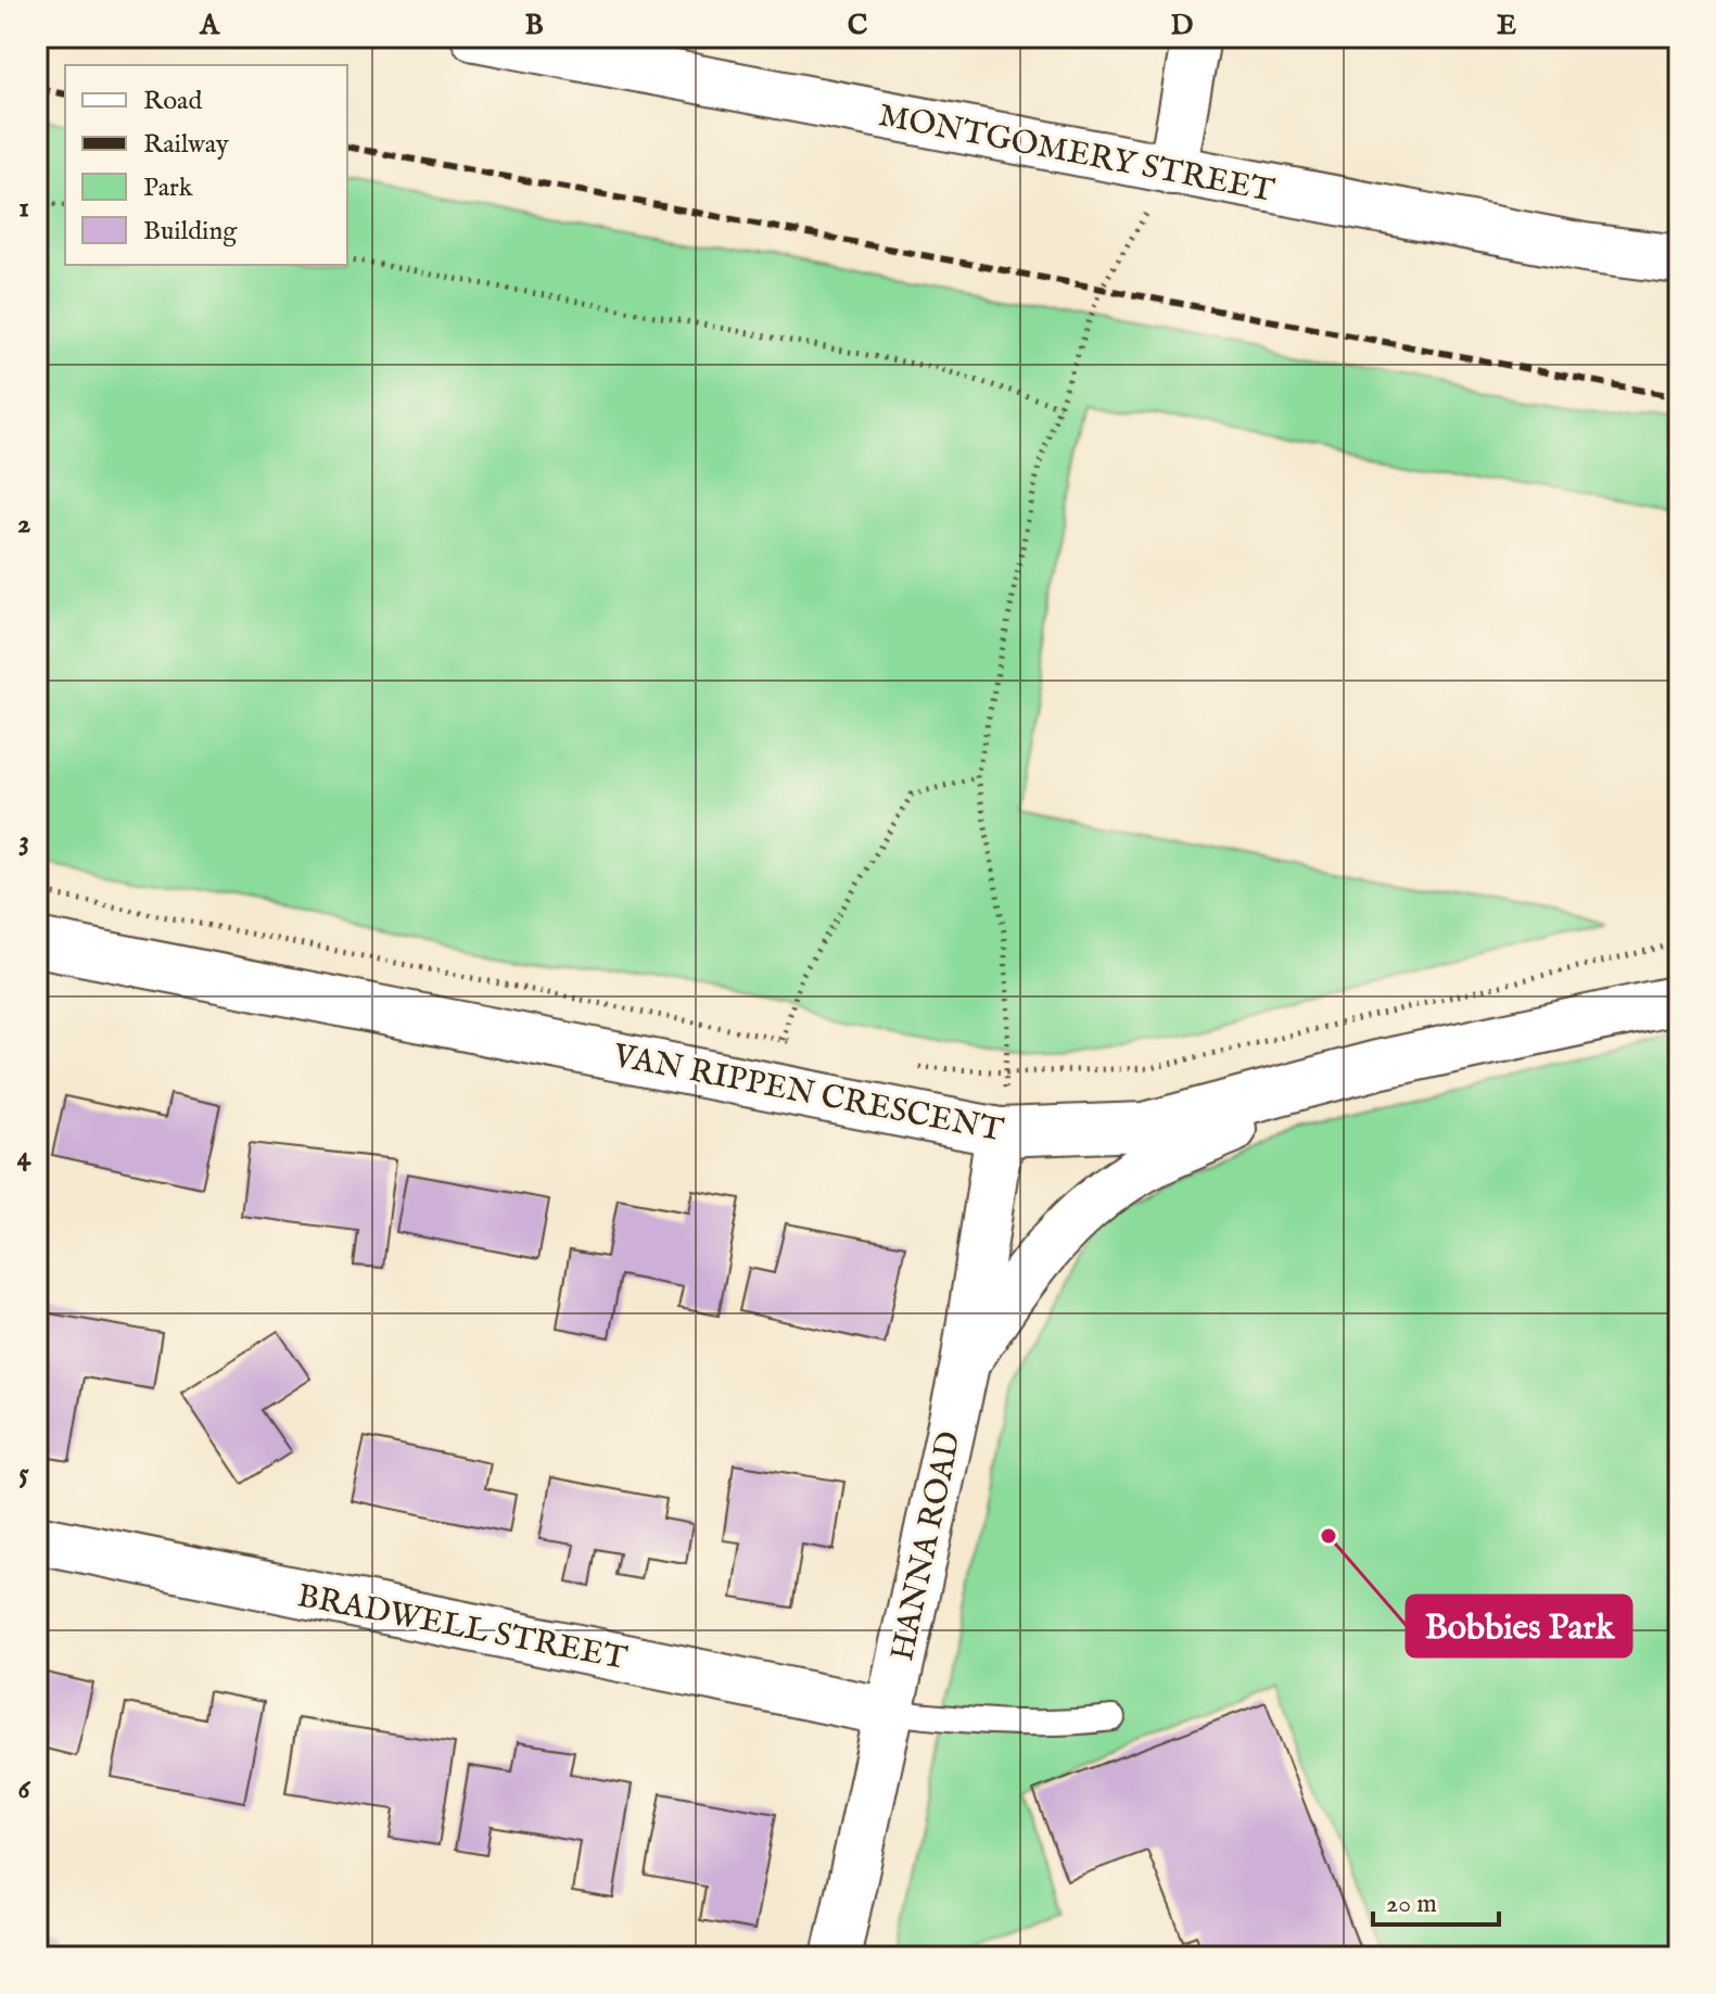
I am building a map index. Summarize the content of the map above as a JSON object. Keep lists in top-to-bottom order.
{
  "streets": {
    "street": [
      "MONTGOMERY STREET",
      "VAN RIPPEN CRESCENT",
      "HANNA ROAD",
      "BRADWELL STREET"
    ]
  },
  "crossings": [
    ["VAN RIPPEN CRESCENT", "HANNA ROAD"],
    ["HANNA ROAD", "BRADWELL STREET"]
  ],
  "places": ["Bobbies Park"],
  "legend": [
    "Road",
    "Railway",
    "Park",
    "Building"
  ],
  "scale_bar": "20 m",
  "grid": {
    "columns": [
      "A",
      "B",
      "C",
      "D",
      "E"
    ],
    "rows": [
      "1",
      "2",
      "3",
      "4",
      "5",
      "6"
    ]
  }
}
